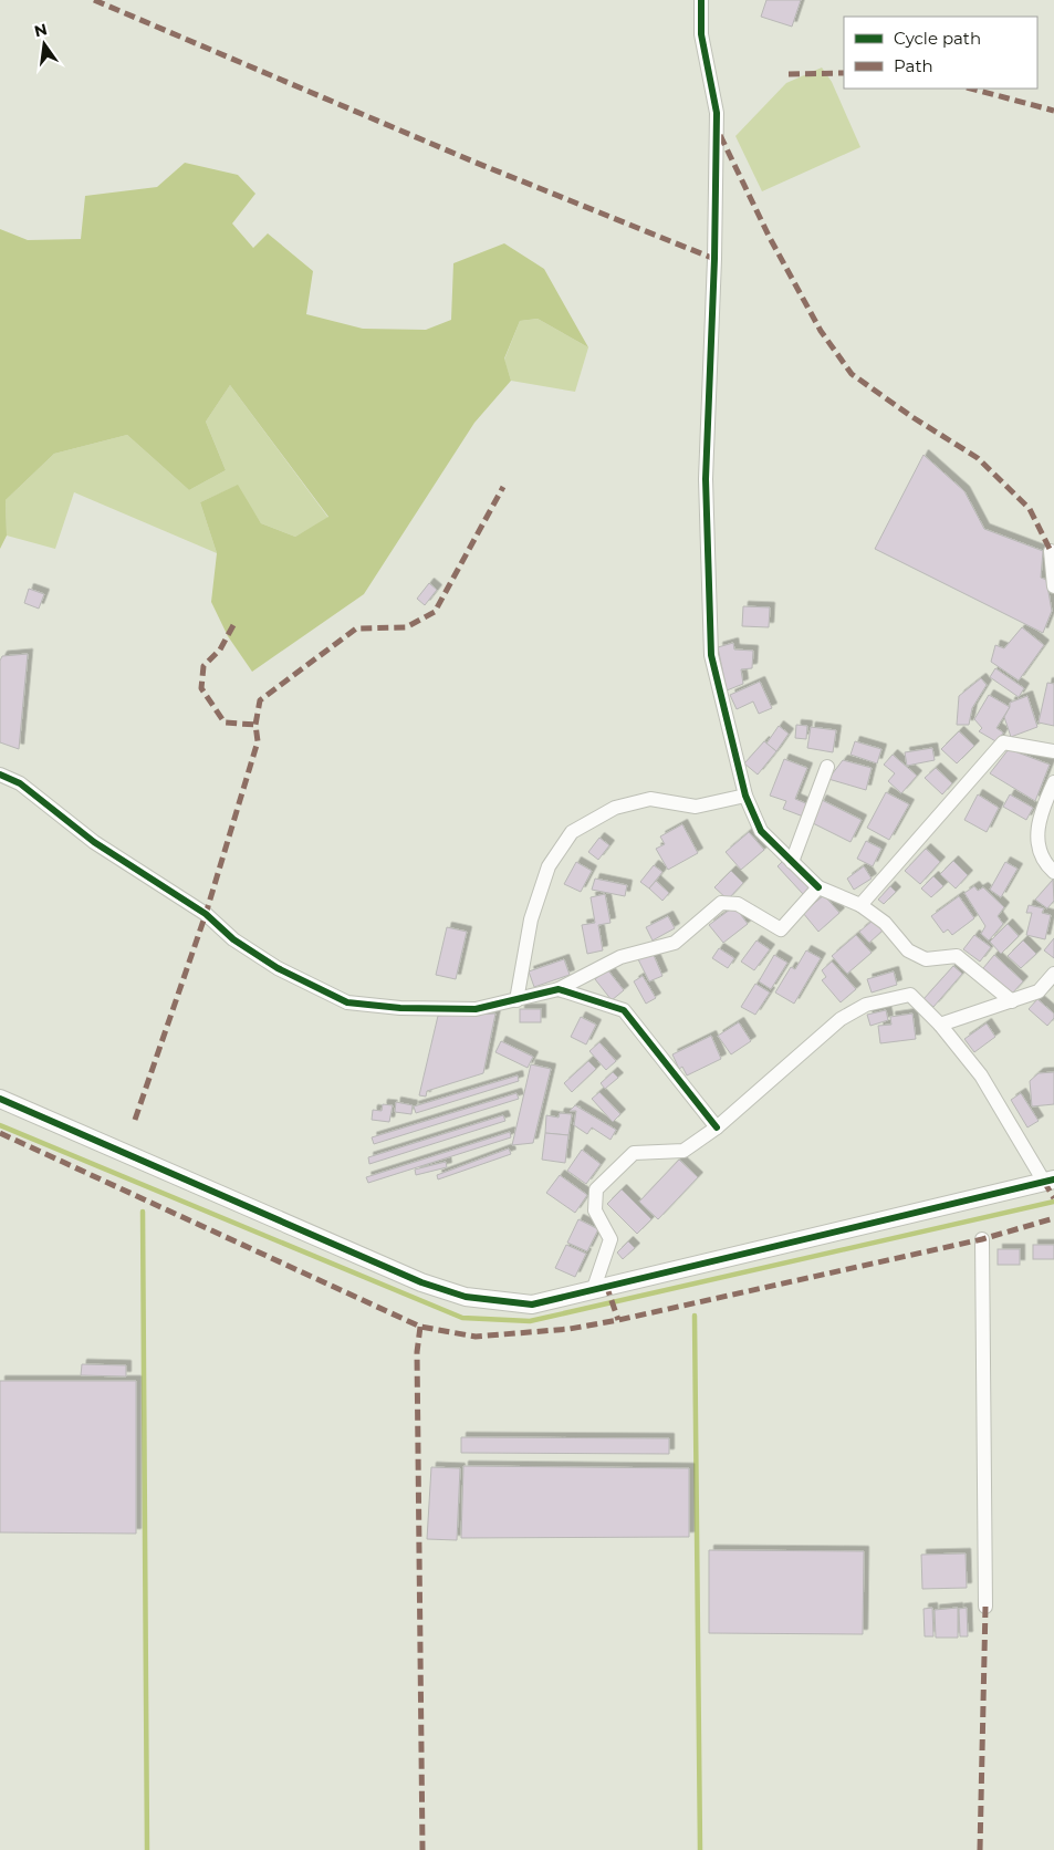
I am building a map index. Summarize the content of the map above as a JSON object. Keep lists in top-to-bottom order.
{
  "legend": ["Cycle path", "Path"],
  "north": "top"
}
